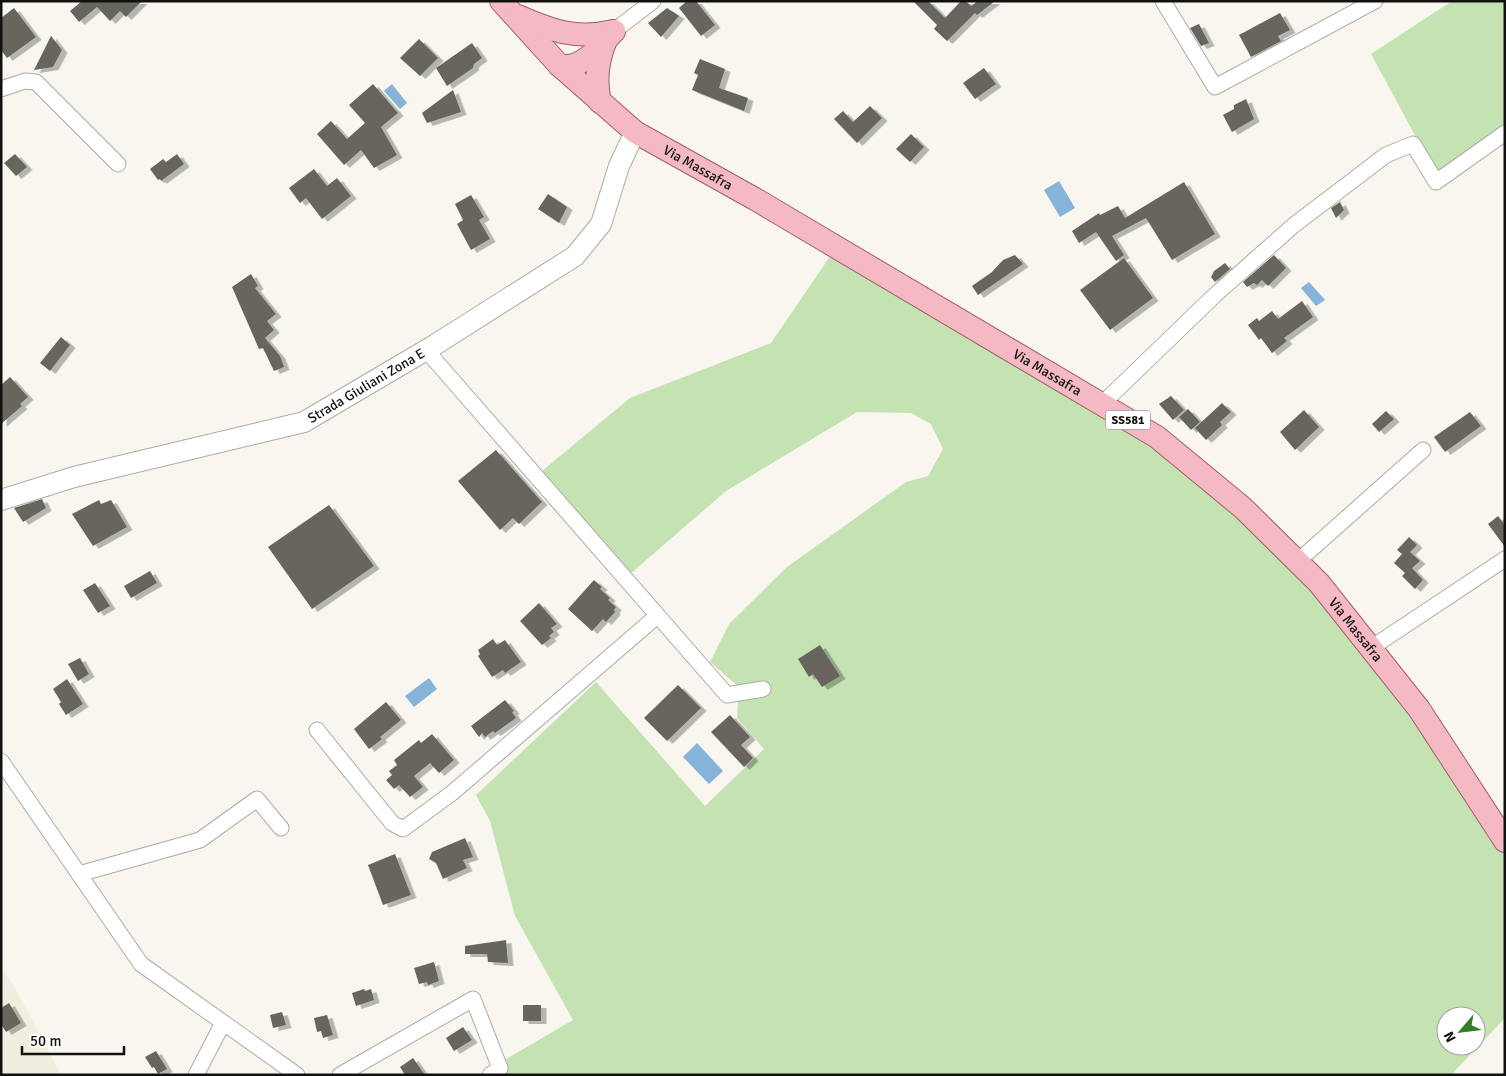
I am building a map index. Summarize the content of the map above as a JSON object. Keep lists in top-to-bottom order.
{
  "streets": {
    "main road": ["Via Massafra", "SS581"],
    "street": ["Strada Giuliani Zona E"]
  },
  "crossings": [
    ["Via Massafra", "Strada Giuliani Zona E"]
  ],
  "scale_bar": "50 m",
  "north": "bottom left"
}
